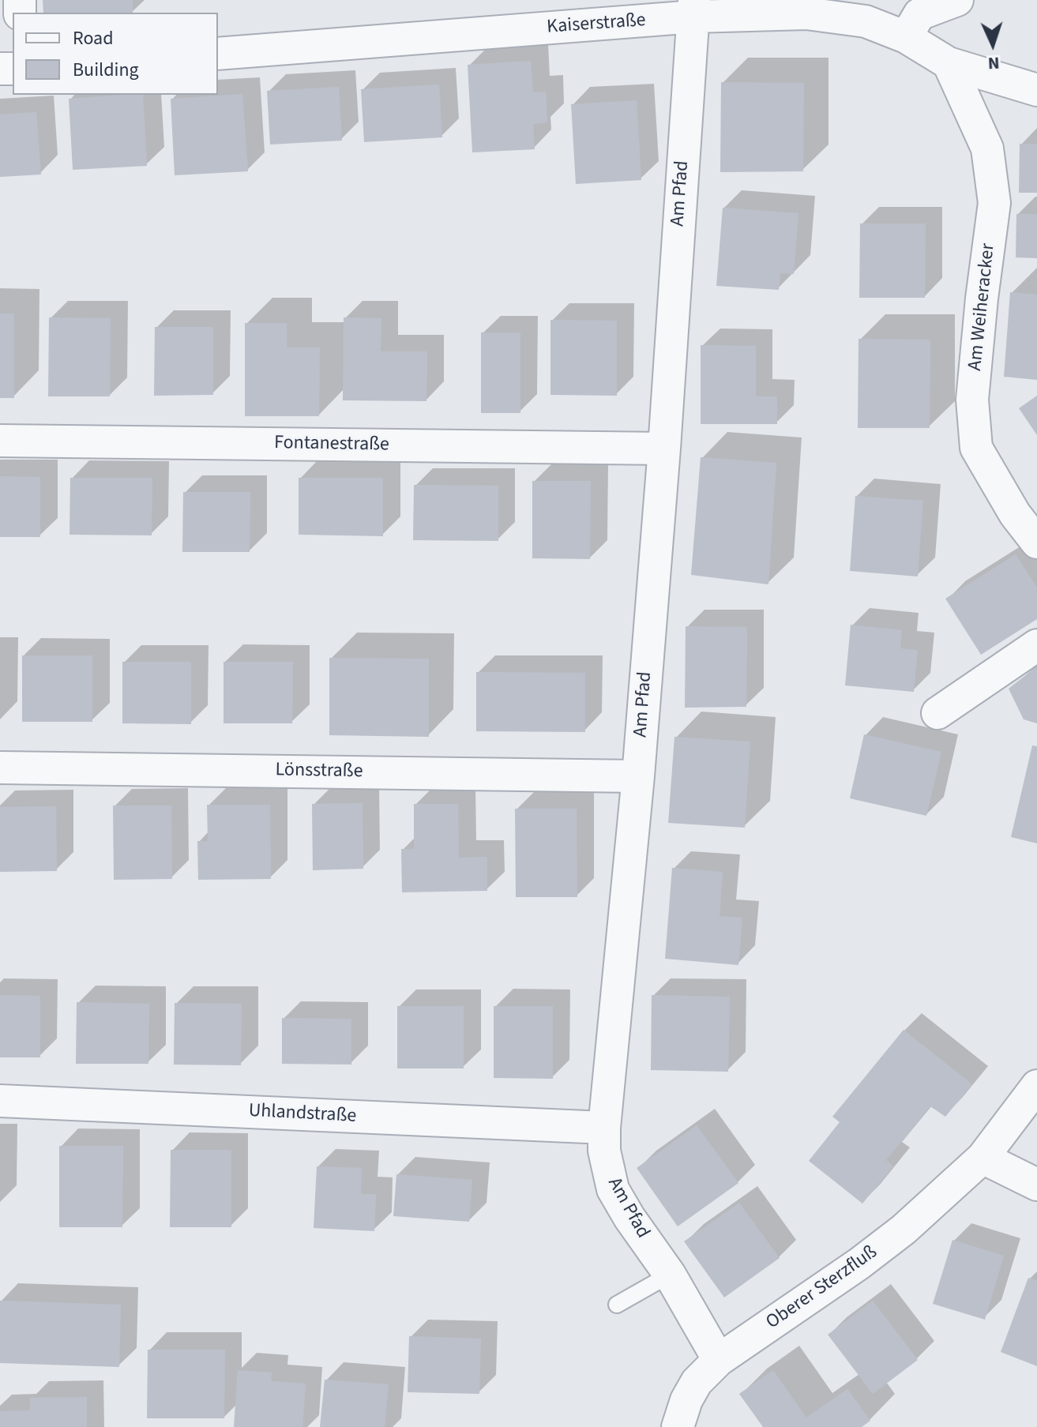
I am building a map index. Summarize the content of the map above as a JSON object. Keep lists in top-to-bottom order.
{
  "streets": {
    "street": [
      "Kaiserstraße",
      "Am Pfad",
      "Am Weiheracker",
      "Fontanestraße",
      "Lönsstraße",
      "Uhlandstraße",
      "Oberer Sterzfluß"
    ]
  },
  "crossings": [
    ["Kaiserstraße", "Am Pfad"],
    ["Am Pfad", "Fontanestraße"],
    ["Am Pfad", "Lönsstraße"],
    ["Am Pfad", "Uhlandstraße"],
    ["Am Pfad", "Oberer Sterzfluß"]
  ],
  "legend": ["Road", "Building"],
  "north": "bottom"
}
